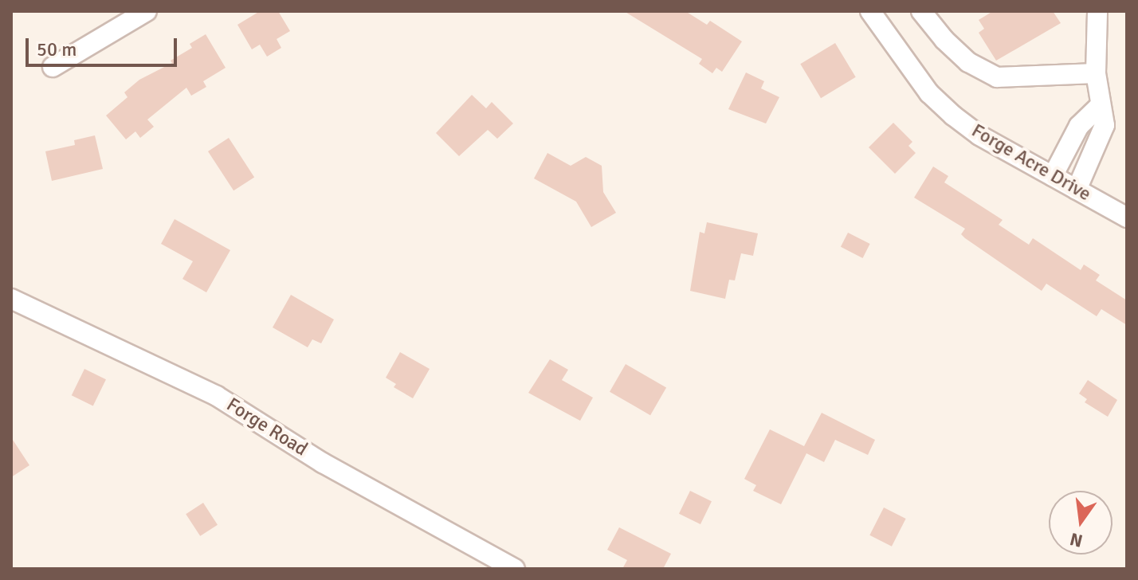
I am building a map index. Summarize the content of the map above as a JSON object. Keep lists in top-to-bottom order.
{
  "streets": {
    "street": ["Forge Acre Drive", "Forge Road"]
  },
  "scale_bar": "50 m",
  "north": "bottom"
}
